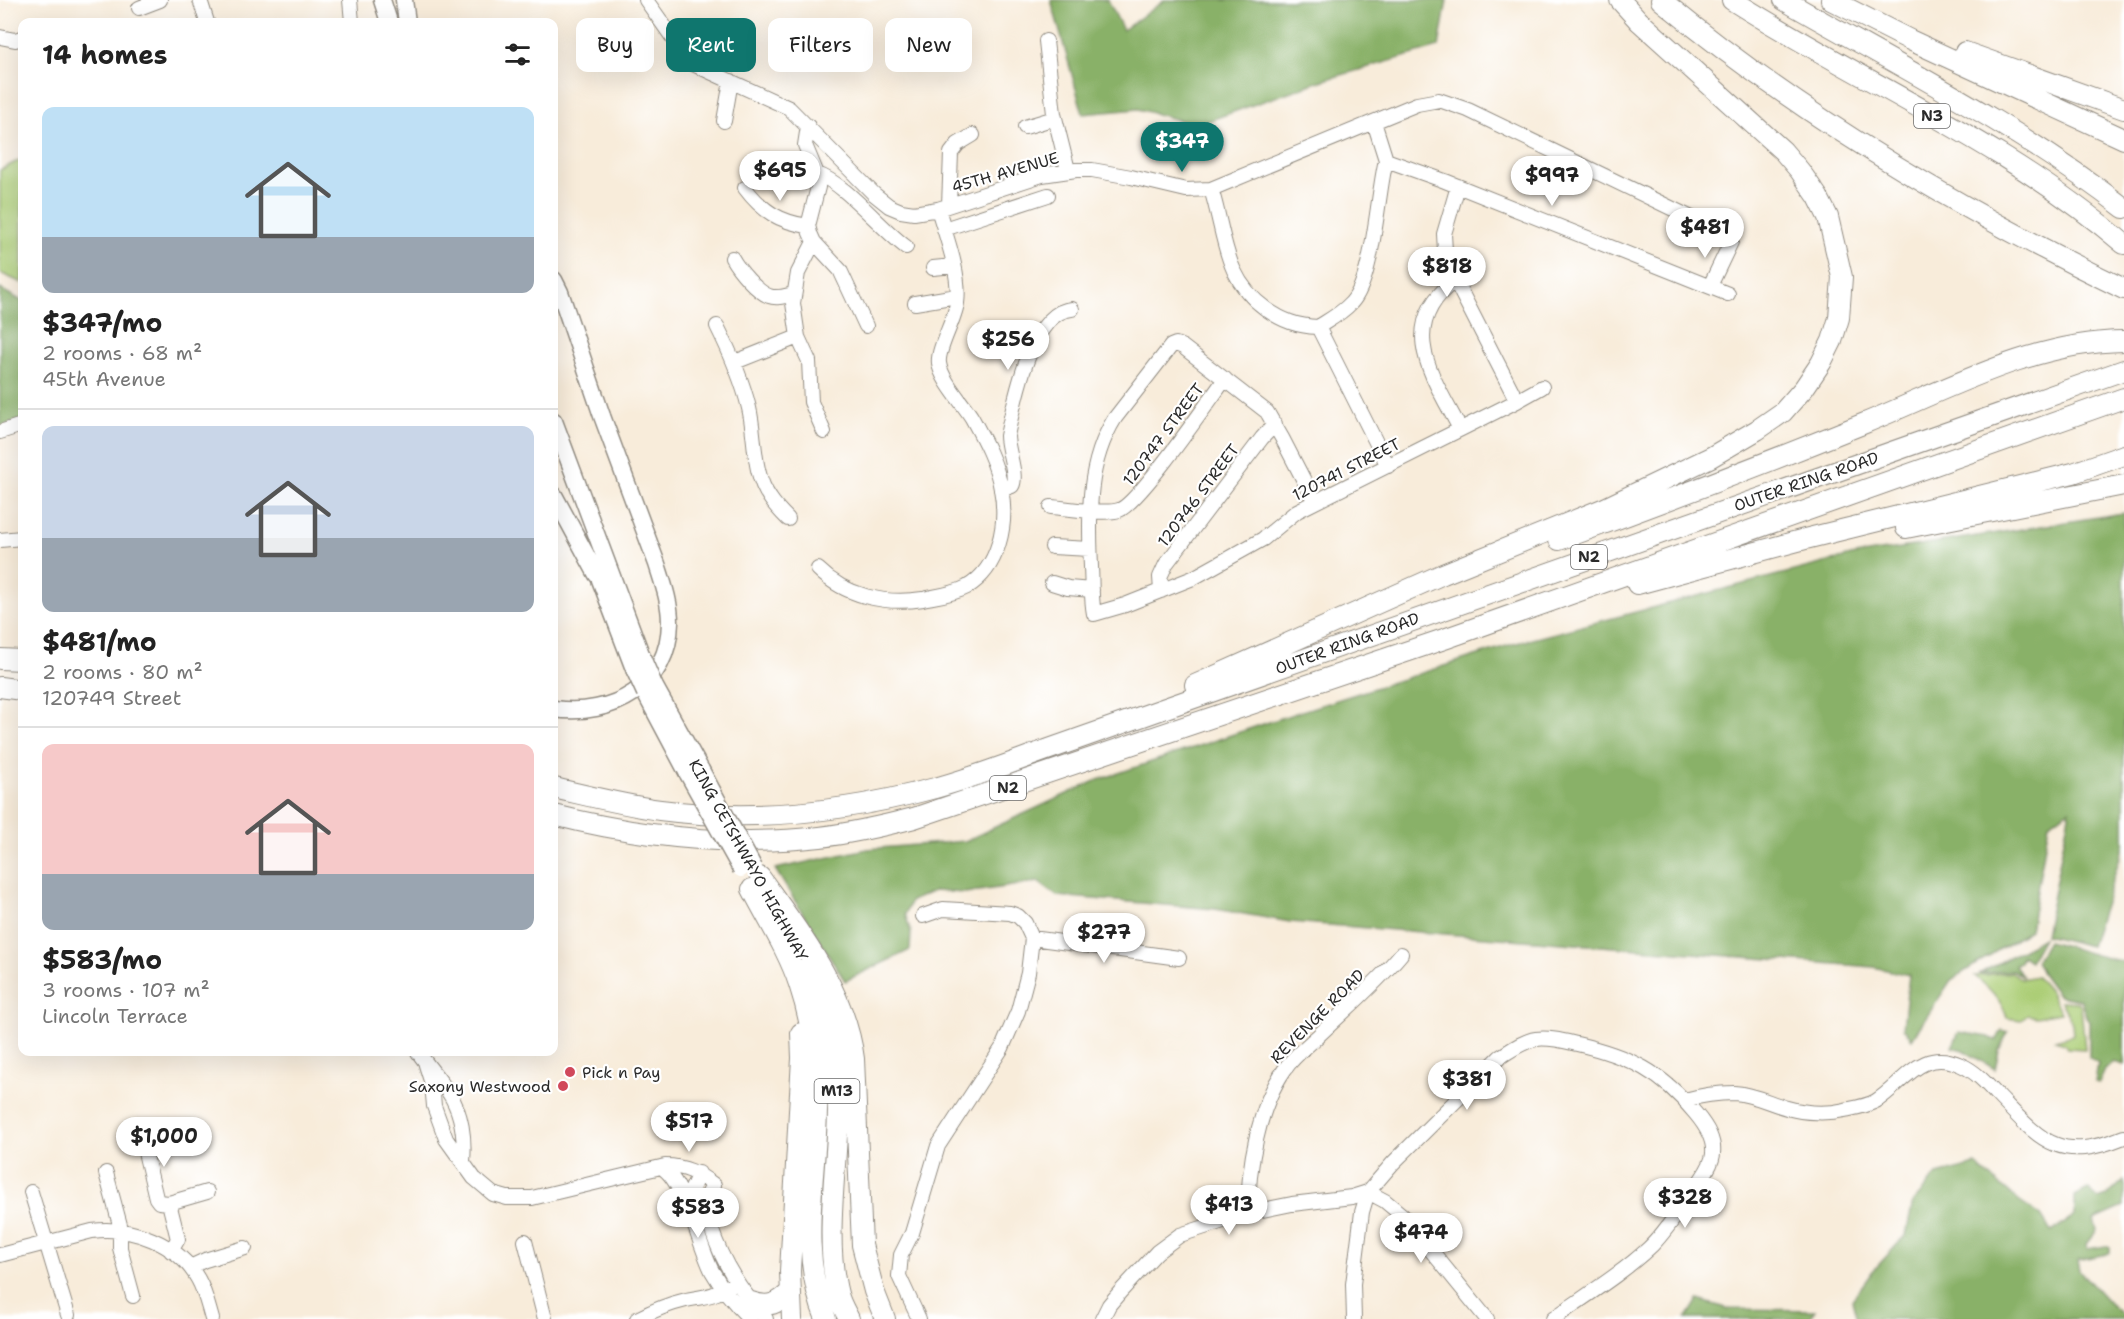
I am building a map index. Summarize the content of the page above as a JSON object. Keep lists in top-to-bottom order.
{
  "streets": {
    "highway": [
      "N3",
      "OUTER RING ROAD",
      "N2",
      "KING CETSHWAYO HIGHWAY",
      "M13"
    ],
    "street": [
      "45TH AVENUE",
      "120747 STREET",
      "120741 STREET",
      "120746 STREET",
      "REVENGE ROAD"
    ]
  },
  "crossings": [
    ["120741 STREET", "120746 STREET"]
  ],
  "places": ["Pick n Pay", "Saxony Westwood"],
  "page": {
    "chip": [
      "Buy",
      "Rent",
      "Filters",
      "New"
    ],
    "heading": "14 homes",
    "list": [
      {
        "name": "$347/mo",
        "note": "2 rooms · 68 m² · 45th Avenue"
      },
      {
        "name": "$481/mo",
        "note": "2 rooms · 80 m² · 120749 Street"
      },
      {
        "name": "$583/mo",
        "note": "3 rooms · 107 m² · Lincoln Terrace"
      }
    ],
    "price": [
      "$347",
      "$695",
      "$997",
      "$481",
      "$818",
      "$256",
      "$277",
      "$381",
      "$517",
      "$1,000",
      "$328",
      "$413",
      "$583",
      "$474"
    ]
  }
}
